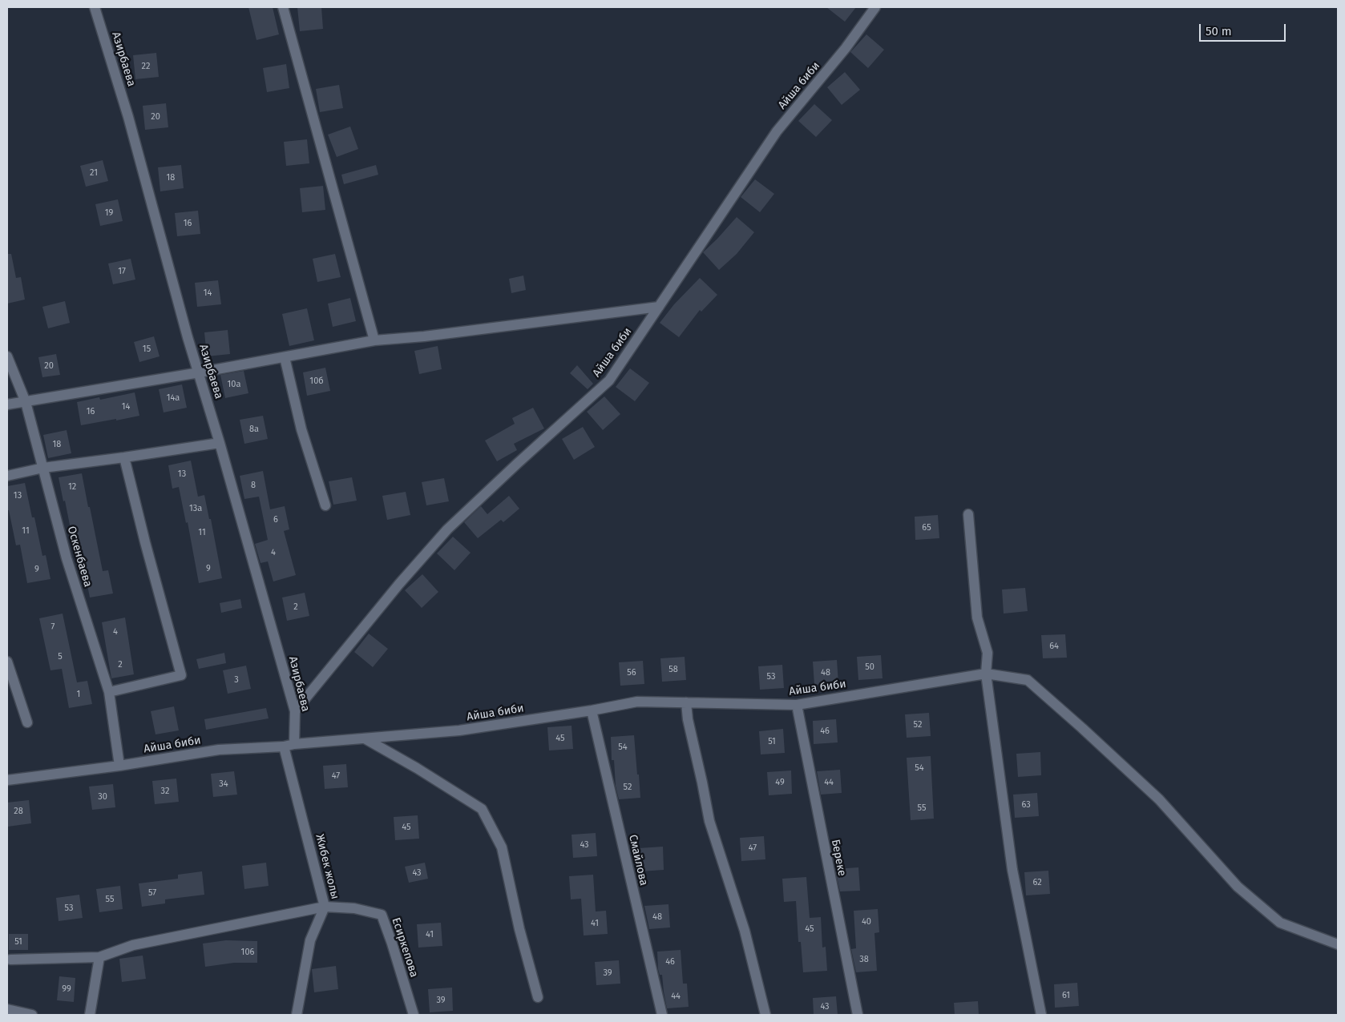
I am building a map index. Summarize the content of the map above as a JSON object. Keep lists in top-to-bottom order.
{
  "streets": {
    "street": [
      "Азирбаева",
      "Айша биби",
      "Оскенбаева",
      "Береке",
      "Смайлова",
      "Жибек жолы",
      "Есиркепова"
    ]
  },
  "crossings": [
    ["Азирбаева", "Айша биби"],
    ["Айша биби", "Оскенбаева"],
    ["Айша биби", "Береке"],
    ["Айша биби", "Смайлова"],
    ["Айша биби", "Жибек жолы"],
    ["Жибек жолы", "Есиркепова"]
  ],
  "house_numbers": [
    "22",
    "20",
    "21",
    "18",
    "19",
    "16",
    "17",
    "14",
    "15",
    "20",
    "10б",
    "10а",
    "14а",
    "14",
    "16",
    "8а",
    "18",
    "13",
    "8",
    "12",
    "13",
    "13а",
    "6",
    "65",
    "11",
    "11",
    "4",
    "9",
    "9",
    "2",
    "7",
    "4",
    "64",
    "5",
    "2",
    "50",
    "58",
    "56",
    "48",
    "53",
    "3",
    "1",
    "52",
    "46",
    "45",
    "51",
    "54",
    "54",
    "47",
    "49",
    "44",
    "34",
    "52",
    "32",
    "30",
    "63",
    "55",
    "28",
    "45",
    "43",
    "47",
    "43",
    "62",
    "57",
    "55",
    "53",
    "48",
    "40",
    "41",
    "45",
    "41",
    "51",
    "106",
    "38",
    "46",
    "39",
    "99",
    "61",
    "44",
    "39",
    "43"
  ],
  "scale_bar": "50 m"
}
